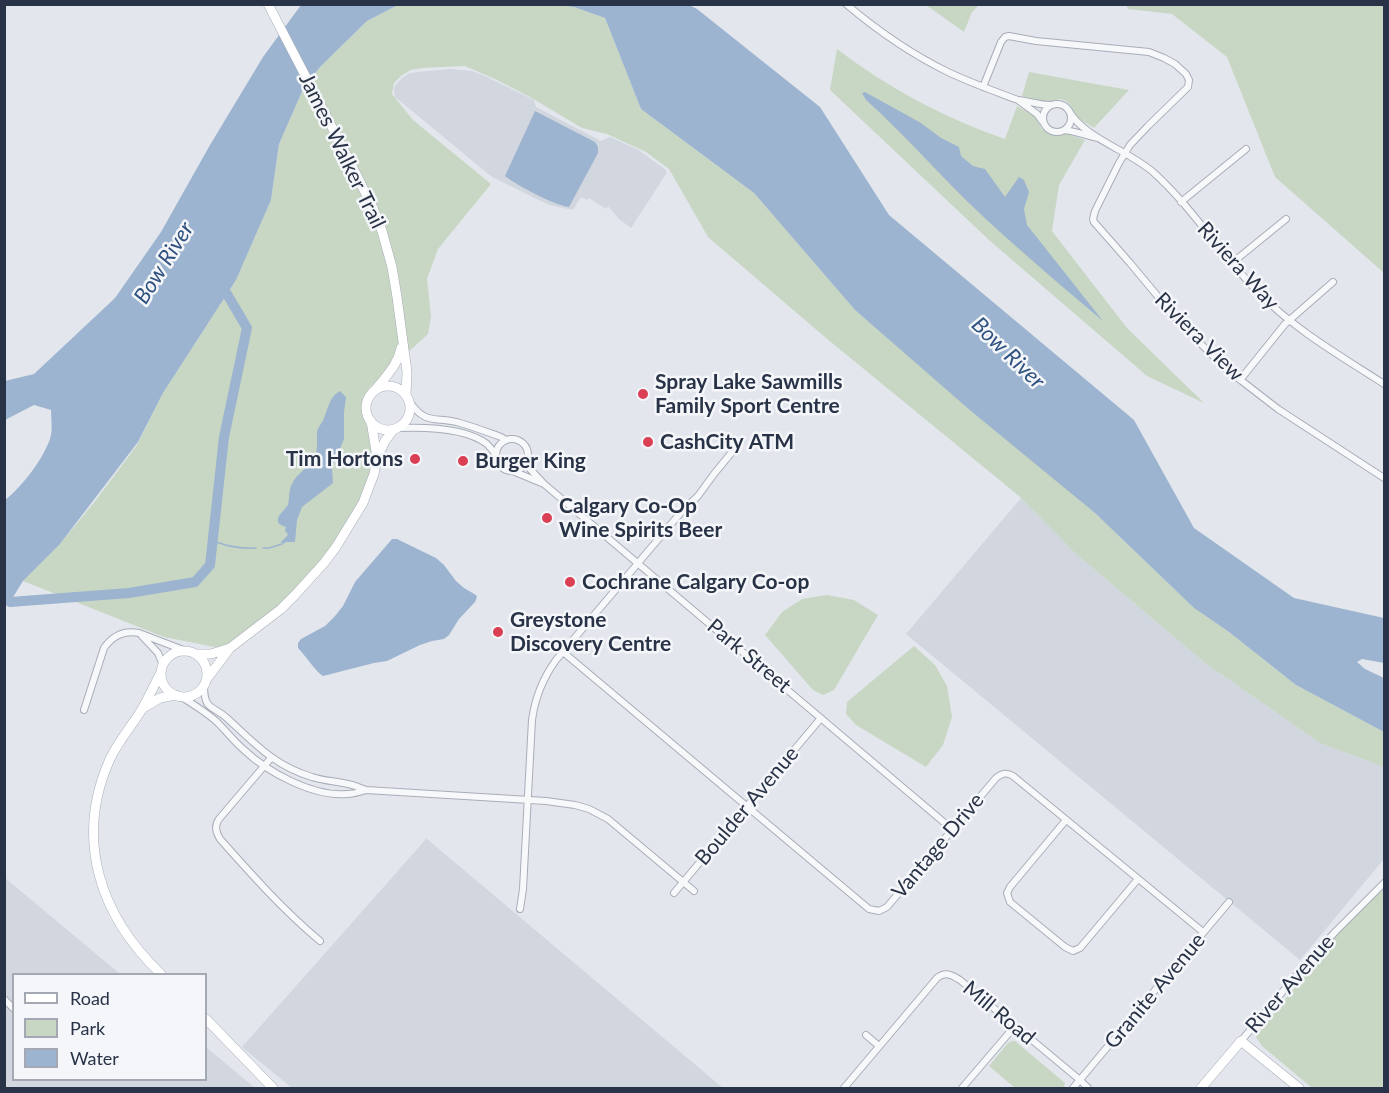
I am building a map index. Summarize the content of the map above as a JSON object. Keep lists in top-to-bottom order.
{
  "streets": {
    "main road": ["James Walker Trail", "River Avenue"],
    "street": [
      "Riviera Way",
      "Riviera View",
      "Park Street",
      "Boulder Avenue",
      "Vantage Drive",
      "Granite Avenue",
      "Mill Road"
    ]
  },
  "crossings": [
    ["Riviera Way", "Riviera View"],
    ["Park Street", "Boulder Avenue"],
    ["Park Street", "Vantage Drive"],
    ["Boulder Avenue", "Vantage Drive"],
    ["Vantage Drive", "Granite Avenue"],
    ["Granite Avenue", "Mill Road"]
  ],
  "water": ["Bow River"],
  "places": [
    "Spray Lake Sawmills Family Sport Centre",
    "CashCity ATM",
    "Tim Hortons",
    "Burger King",
    "Calgary Co-Op Wine Spirits Beer",
    "Cochrane Calgary Co-op",
    "Greystone Discovery Centre"
  ],
  "legend": ["Road", "Park", "Water"]
}
